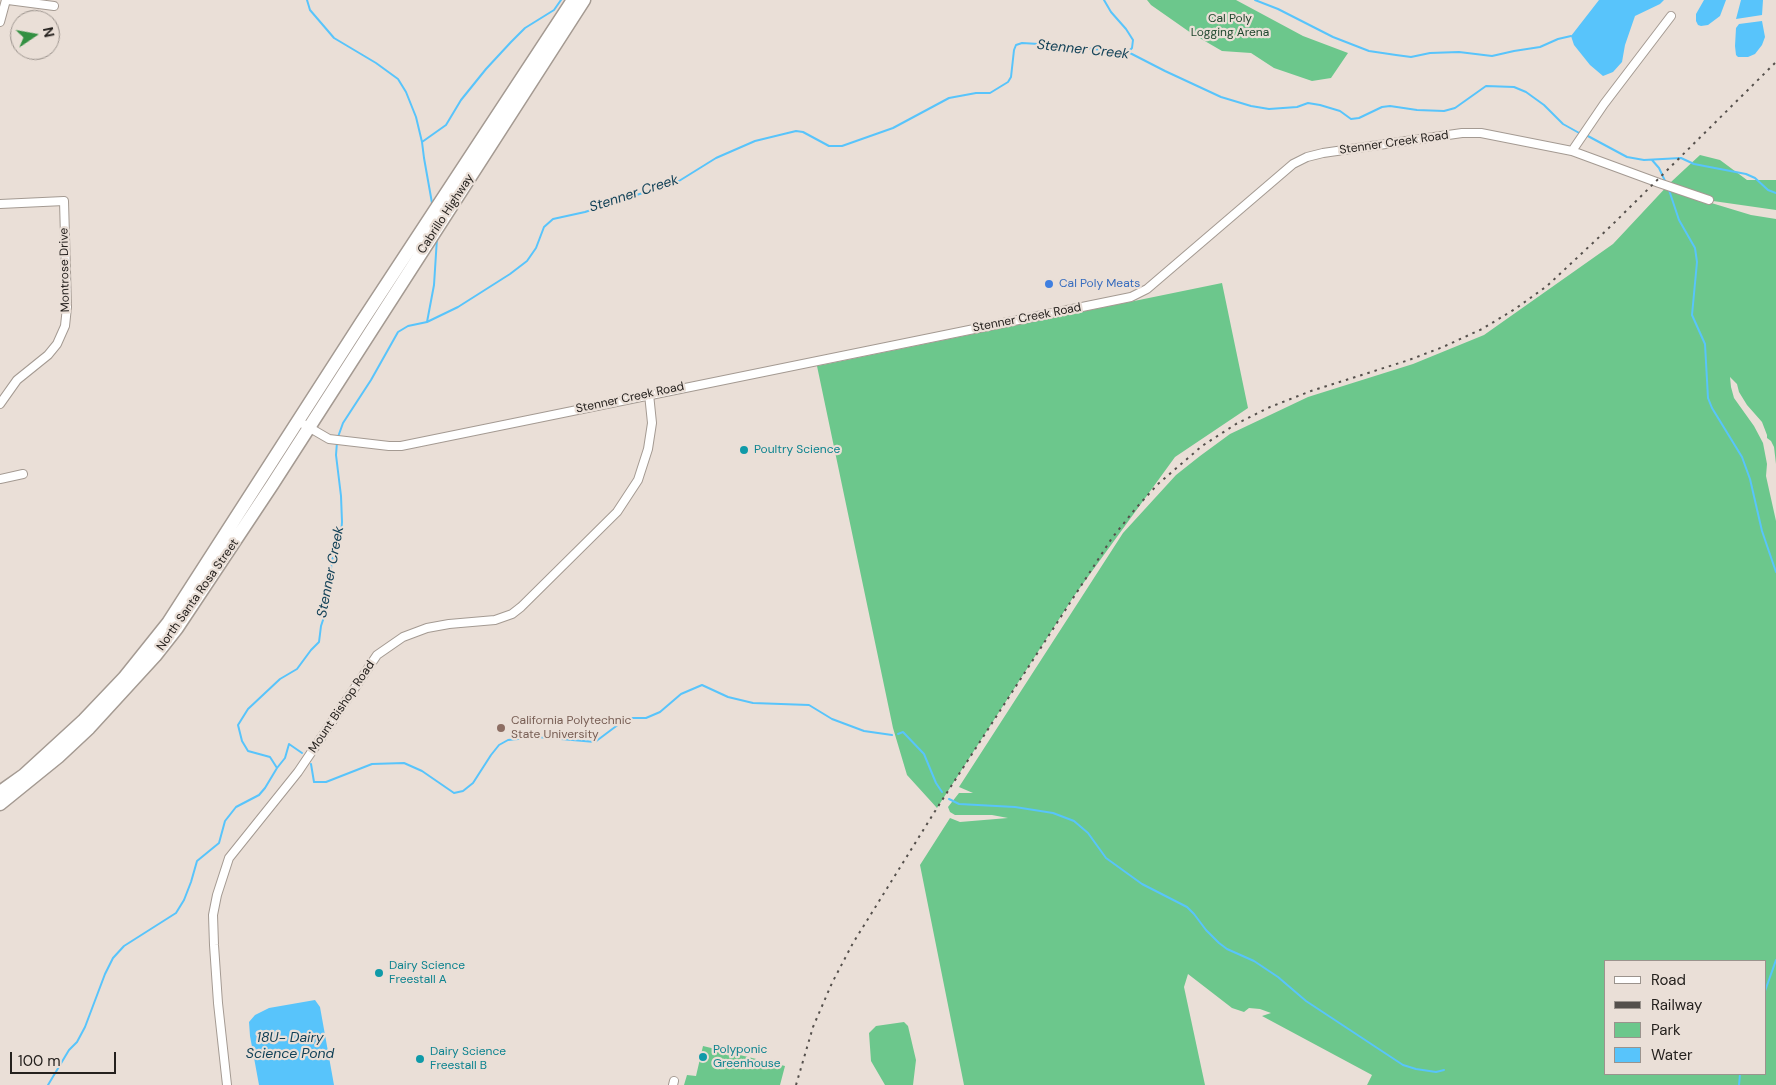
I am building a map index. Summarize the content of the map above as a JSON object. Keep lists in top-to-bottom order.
{
  "streets": {
    "highway": ["Cabrillo Highway", "North Santa Rosa Street"],
    "street": ["Stenner Creek Road", "Montrose Drive", "Mount Bishop Road"]
  },
  "crossings": [
    ["Stenner Creek Road", "Cabrillo Highway"],
    ["Stenner Creek Road", "North Santa Rosa Street"],
    ["Stenner Creek Road", "Mount Bishop Road"],
    ["Cabrillo Highway", "North Santa Rosa Street"]
  ],
  "water": ["Stenner Creek", "18U- Dairy Science Pond"],
  "parks": ["Cal Poly Logging Arena"],
  "places": [
    "Cal Poly Meats",
    "Poultry Science",
    "California Polytechnic State University",
    "Dairy Science Freestall A",
    "Polyponic Greenhouse",
    "Dairy Science Freestall B"
  ],
  "legend": [
    "Road",
    "Railway",
    "Park",
    "Water"
  ],
  "scale_bar": "100 m",
  "north": "right"
}
